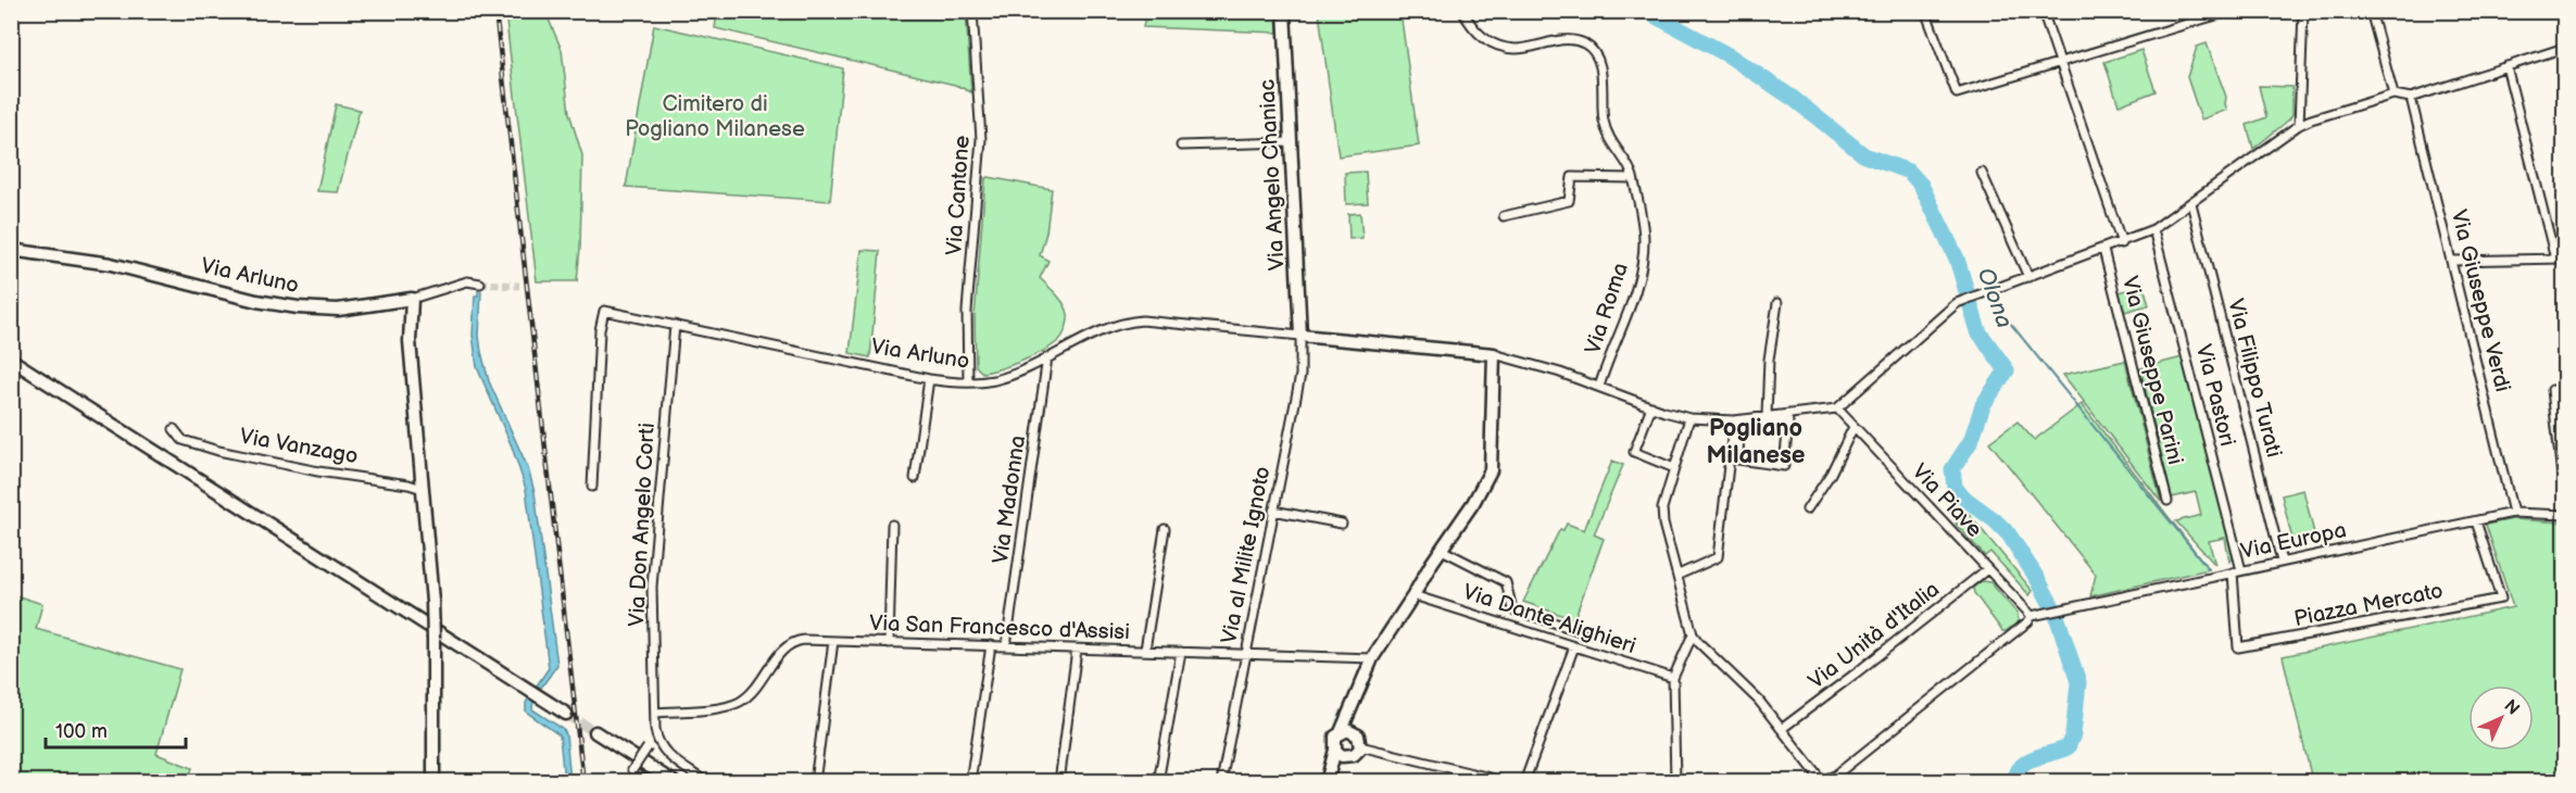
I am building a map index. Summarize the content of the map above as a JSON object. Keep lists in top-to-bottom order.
{
  "streets": {
    "street": [
      "Via Angelo Chaniac",
      "Via Cantone",
      "Via Arluno",
      "Via Giuseppe Verdi",
      "Via Roma",
      "Via Giuseppe Parini",
      "Via Filippo Turati",
      "Via Pastori",
      "Via Vanzago",
      "Via Madonna",
      "Via Piave",
      "Via Don Angelo Corti",
      "Via Europa",
      "Via al Milite Ignoto",
      "Piazza Mercato",
      "Via Dante Alighieri",
      "Via San Francesco d'Assisi",
      "Via Unità d'Italia"
    ]
  },
  "crossings": [
    ["Via Angelo Chaniac", "Via Arluno"],
    ["Via Angelo Chaniac", "Via al Milite Ignoto"],
    ["Via Cantone", "Via Arluno"],
    ["Via Arluno", "Via Madonna"],
    ["Via Arluno", "Via Don Angelo Corti"],
    ["Via Arluno", "Via al Milite Ignoto"],
    ["Via Giuseppe Verdi", "Via Europa"],
    ["Via Filippo Turati", "Via Europa"],
    ["Via Pastori", "Via Europa"],
    ["Via Pastori", "Piazza Mercato"],
    ["Via Madonna", "Via San Francesco d'Assisi"],
    ["Via Piave", "Via Europa"],
    ["Via Piave", "Via Unità d'Italia"],
    ["Via Don Angelo Corti", "Via San Francesco d'Assisi"],
    ["Via Europa", "Piazza Mercato"],
    ["Via al Milite Ignoto", "Via San Francesco d'Assisi"]
  ],
  "districts": ["Pogliano Milanese"],
  "water": ["Olona"],
  "parks": ["Cimitero di Pogliano Milanese"],
  "scale_bar": "100 m",
  "north": "top right"
}
